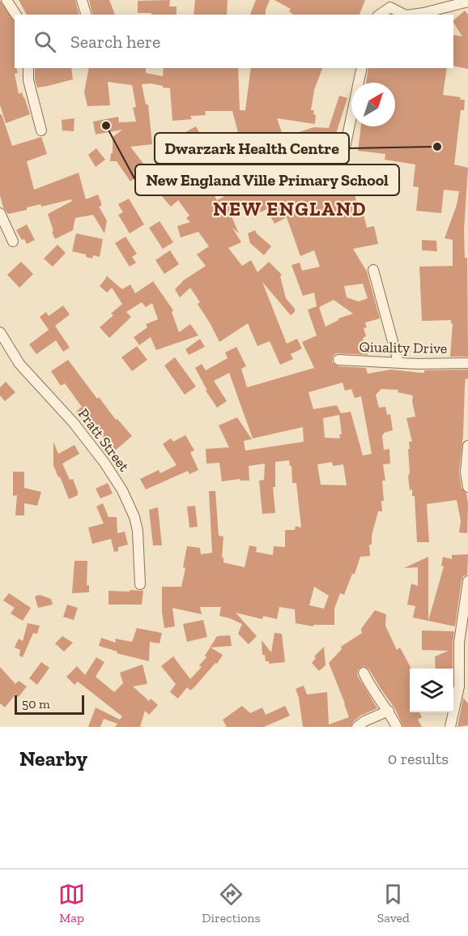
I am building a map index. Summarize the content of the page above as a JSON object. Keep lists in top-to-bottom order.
{
  "streets": {
    "street": ["Qiuality Drive", "Pratt Street"]
  },
  "districts": ["NEW ENGLAND"],
  "places": ["New England Ville Primary School", "Dwarzark Health Centre"],
  "scale_bar": "50 m",
  "north": "top right",
  "page": {
    "search": "Search here",
    "scale": "50 m",
    "heading": ["Nearby", "0 results"],
    "nav": ["Map", "Directions", "Saved"]
  }
}
